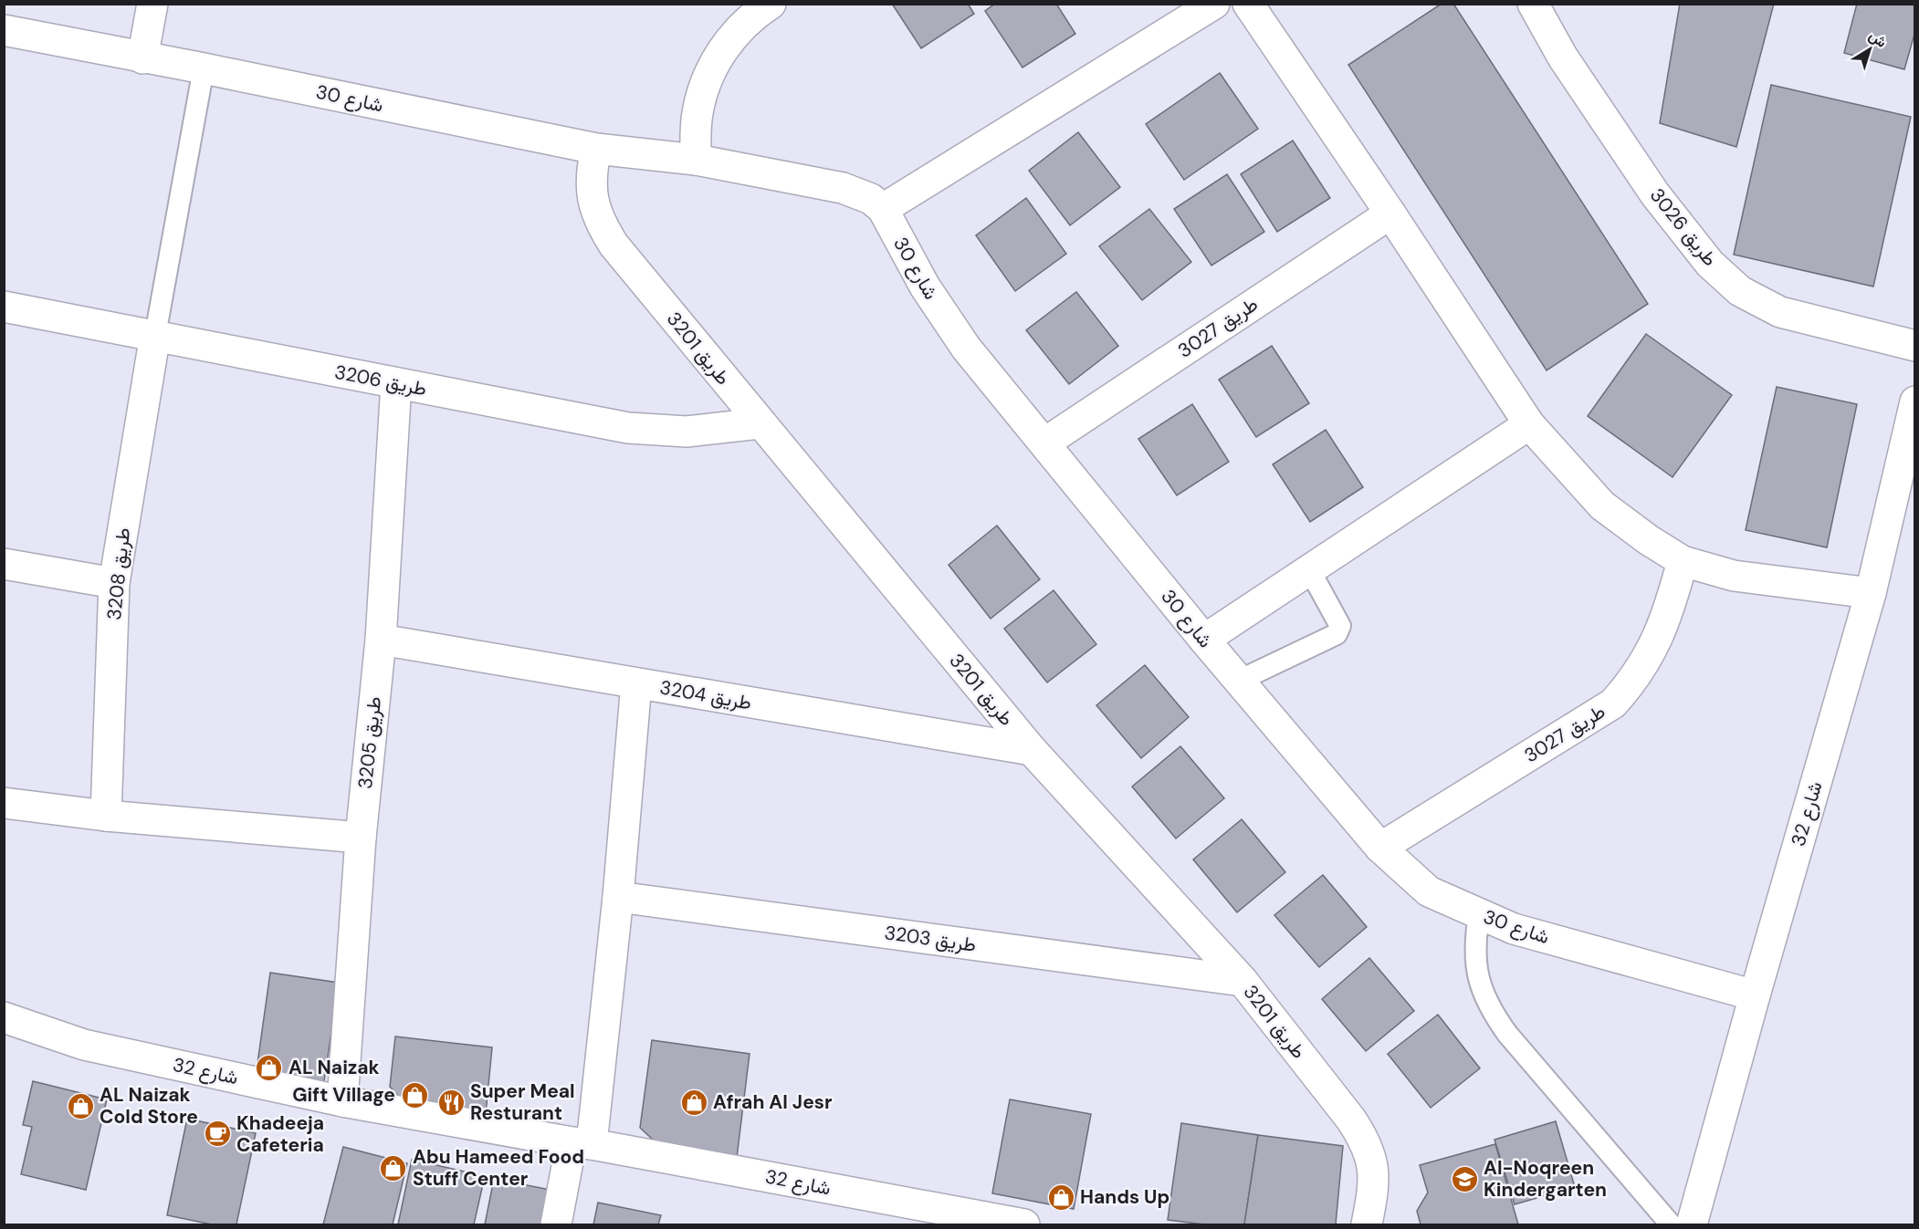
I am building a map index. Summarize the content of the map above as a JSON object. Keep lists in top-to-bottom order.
{
  "streets": {
    "street": [
      "شارع 30",
      "طريق 3026",
      "طريق 3027",
      "طريق 3201",
      "طريق 3206",
      "طريق 3208",
      "طريق 3204",
      "طريق 3205",
      "شارع 32",
      "طريق 3203"
    ]
  },
  "crossings": [
    ["شارع 30", "طريق 3027"],
    ["شارع 30", "طريق 3201"],
    ["شارع 30", "شارع 32"],
    ["طريق 3201", "طريق 3206"],
    ["طريق 3201", "طريق 3204"],
    ["طريق 3201", "طريق 3203"],
    ["طريق 3206", "طريق 3208"],
    ["طريق 3206", "طريق 3205"],
    ["طريق 3204", "طريق 3205"],
    ["طريق 3205", "شارع 32"]
  ],
  "places": {
    "shop": [
      "AL Naizak",
      "Gift Village",
      "Afrah Al Jesr",
      "AL Naizak Cold Store",
      "Abu Hameed Food Stuff Center",
      "Hands Up"
    ],
    "restaurant": ["Super Meal Resturant"],
    "cafe": ["Khadeeja Cafeteria"],
    "school or university": ["Al-Noqreen Kindergarten"]
  },
  "north": "top right"
}
